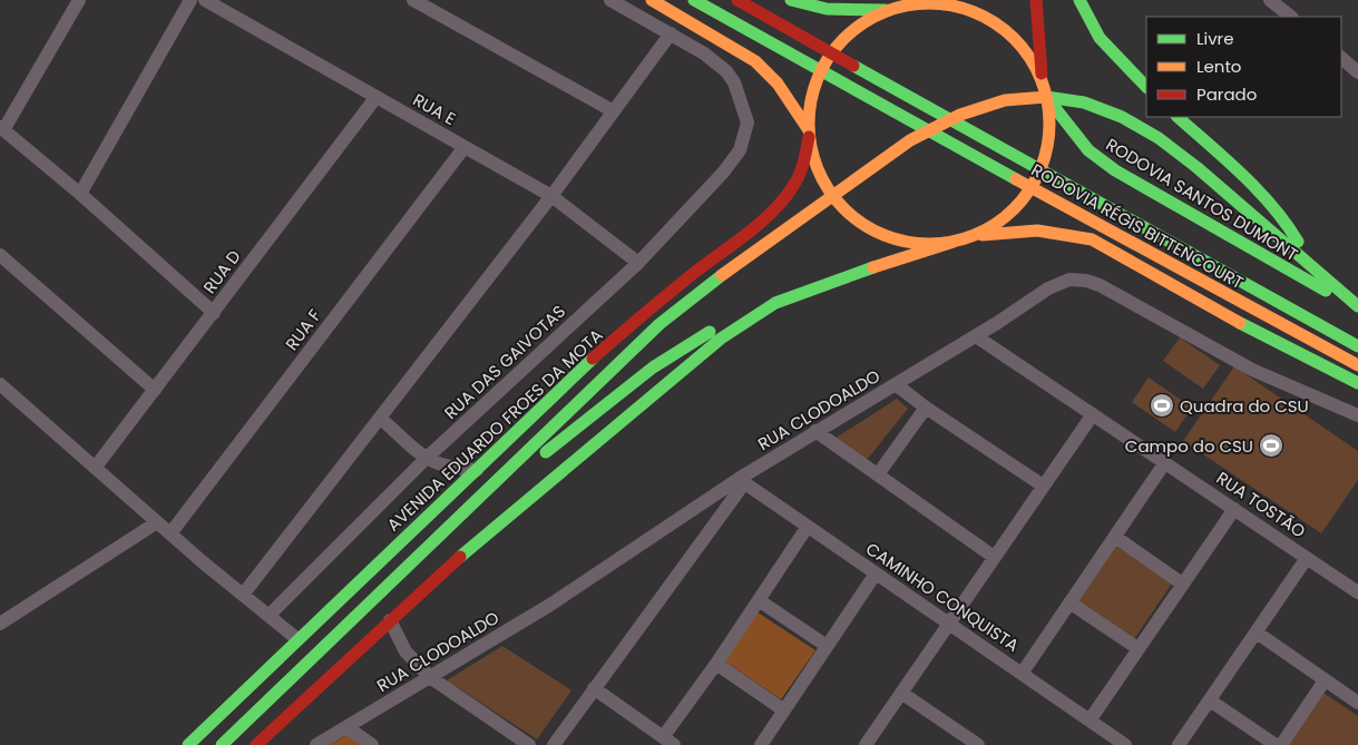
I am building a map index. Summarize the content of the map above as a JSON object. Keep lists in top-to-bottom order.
{
  "streets": {
    "main road": ["RODOVIA SANTOS DUMONT", "RODOVIA RÉGIS BITTENCOURT", "AVENIDA EDUARDO FROES DA MOTA"],
    "street": [
      "RUA E",
      "RUA D",
      "RUA F",
      "RUA DAS GAIVOTAS",
      "RUA CLODOALDO",
      "RUA TOSTÃO",
      "CAMINHO CONQUISTA"
    ]
  },
  "crossings": [
    ["RUA E", "RUA D"],
    ["RUA E", "RUA F"],
    ["RUA E", "RUA DAS GAIVOTAS"],
    ["RODOVIA SANTOS DUMONT", "AVENIDA EDUARDO FROES DA MOTA"],
    ["RUA CLODOALDO", "RUA TOSTÃO"],
    ["RUA CLODOALDO", "CAMINHO CONQUISTA"]
  ],
  "places": {
    "sports": ["Quadra do CSU", "Campo do CSU"]
  },
  "legend": ["Livre", "Lento", "Parado"]
}
